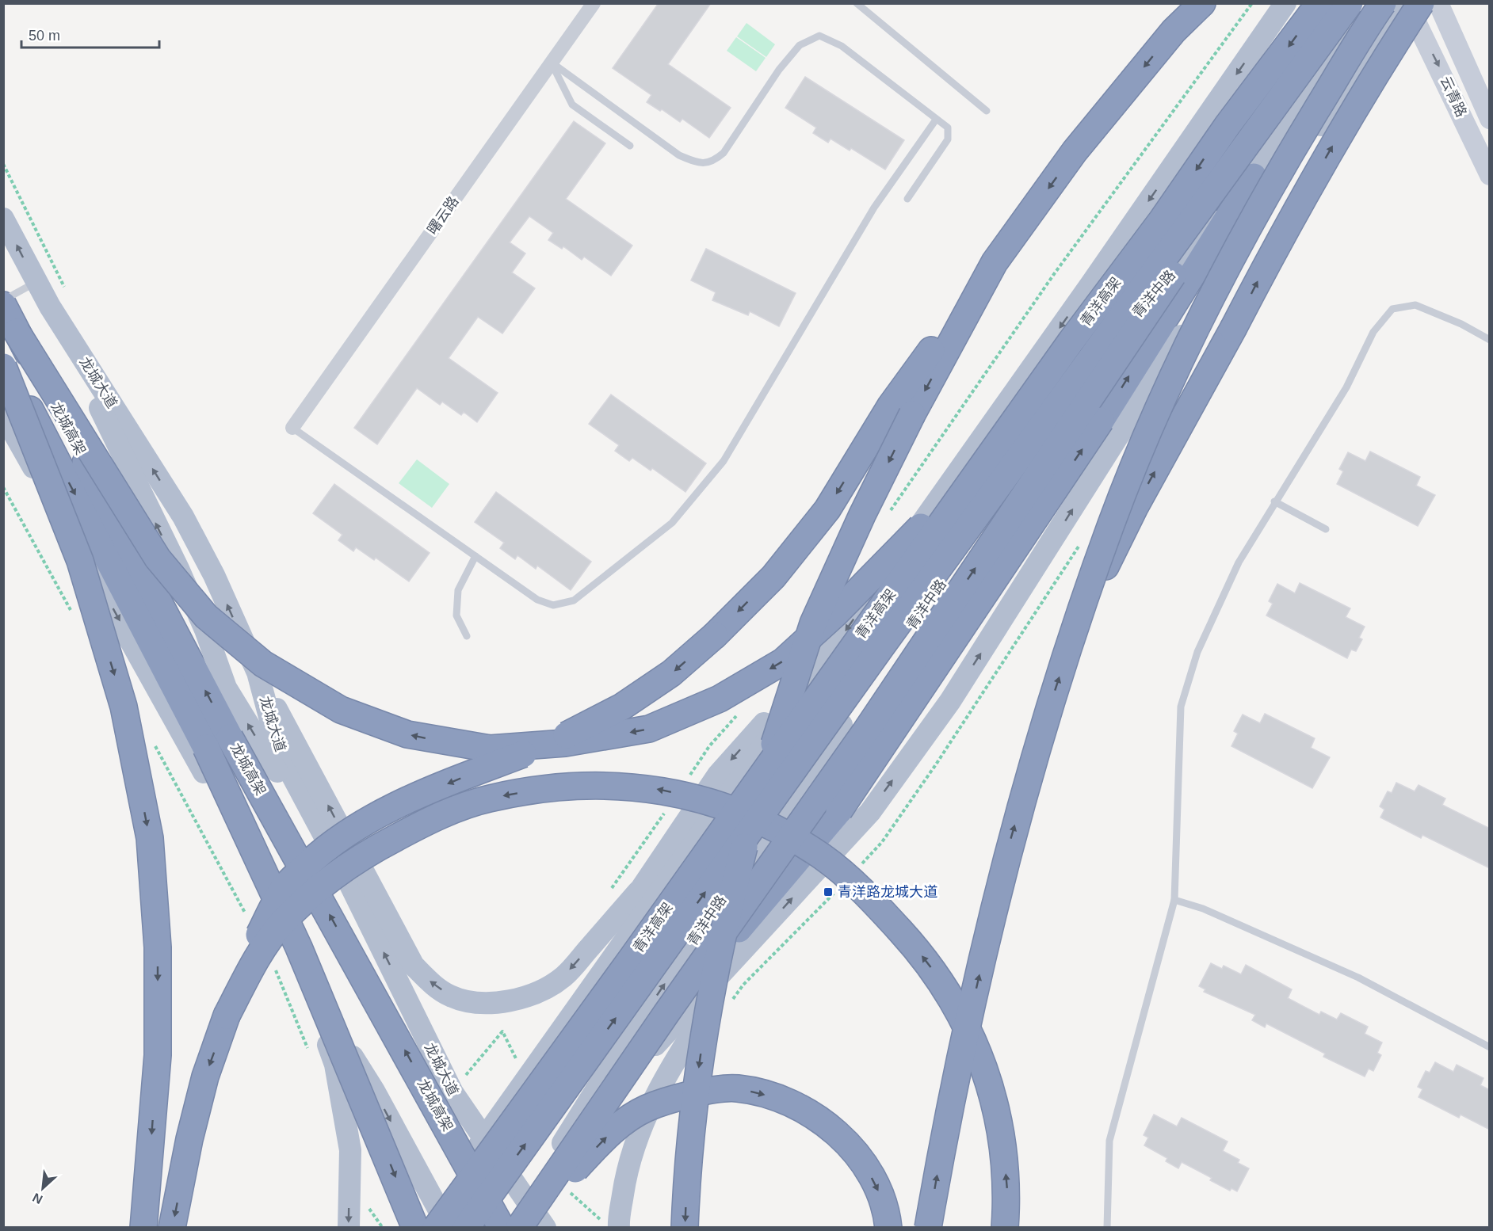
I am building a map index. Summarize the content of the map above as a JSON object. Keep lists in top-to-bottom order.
{
  "streets": {
    "highway": ["青洋高架", "龙城高架"],
    "main road": ["青洋中路", "龙城大道"],
    "street": ["云青路", "曙云路"]
  },
  "crossings": [
    ["青洋中路", "龙城大道"]
  ],
  "places": {
    "transit": ["青洋路龙城大道"]
  },
  "scale_bar": "50 m",
  "north": "bottom left"
}
